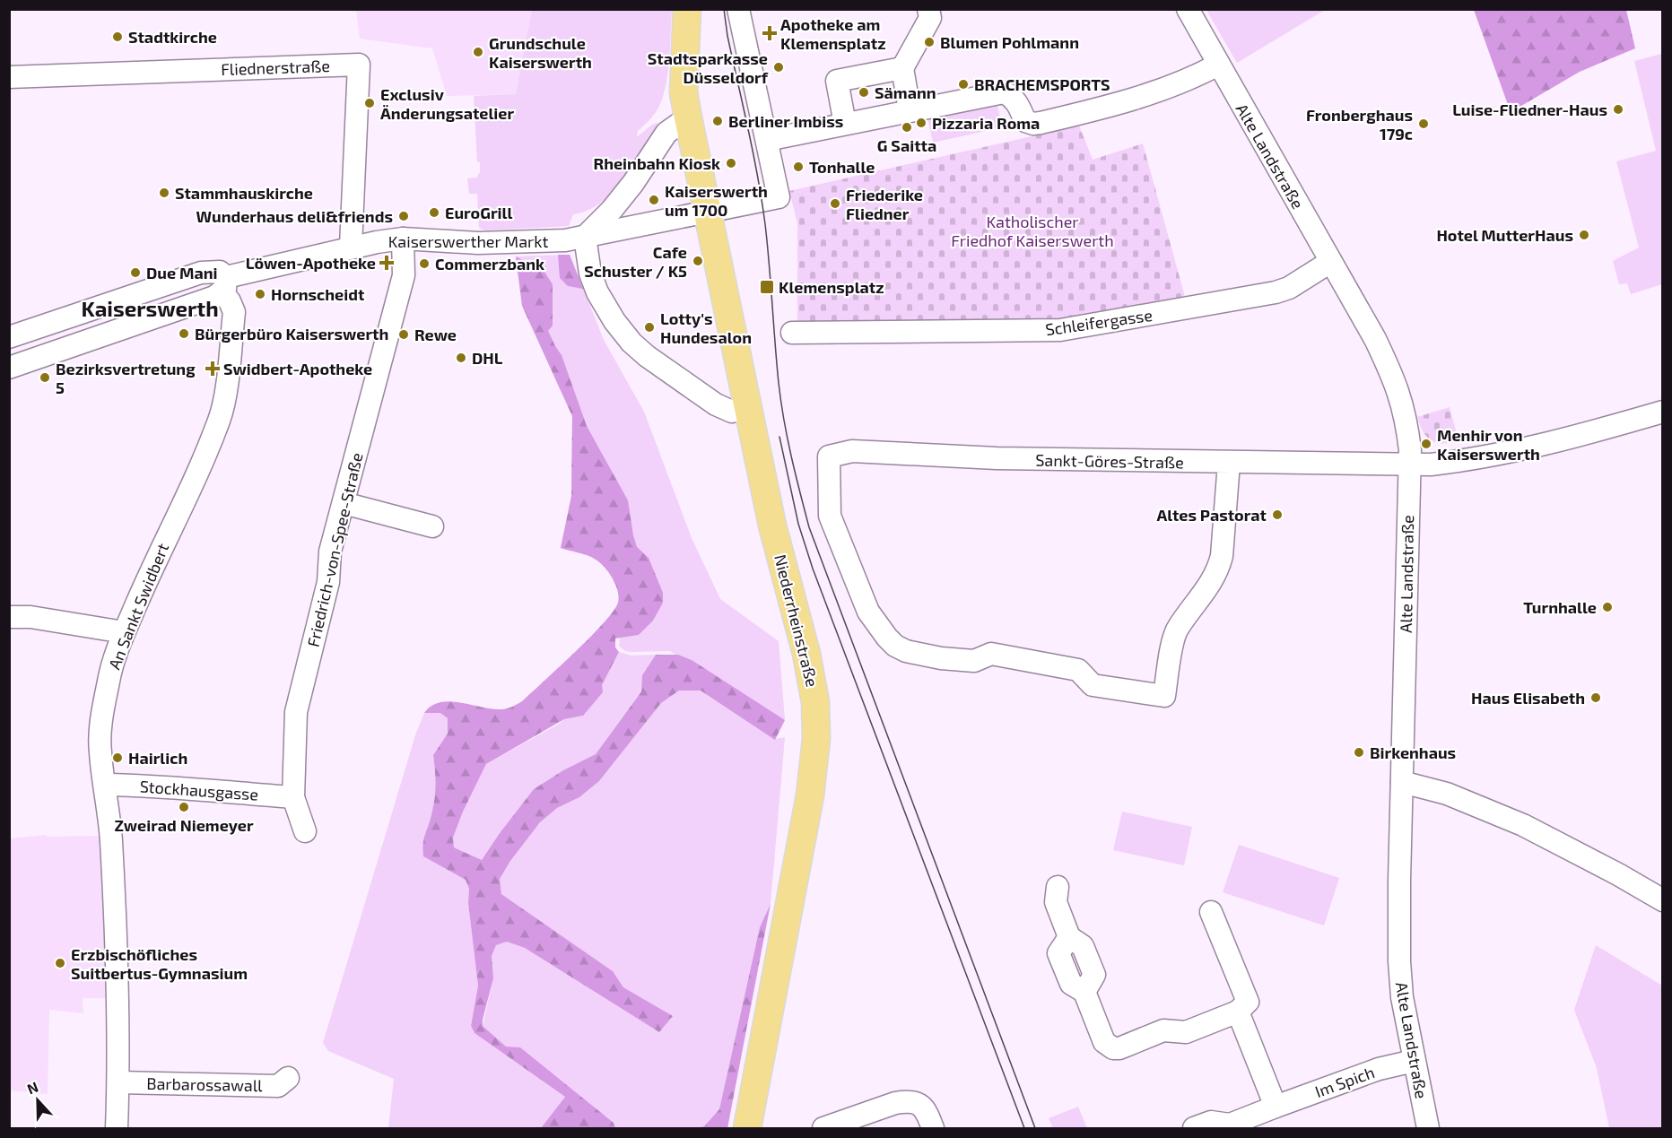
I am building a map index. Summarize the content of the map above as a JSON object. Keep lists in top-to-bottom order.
{
  "streets": {
    "main road": ["Niederrheinstraße"],
    "street": [
      "Fliednerstraße",
      "Alte Landstraße",
      "Kaiserswerther Markt",
      "Schleifergasse",
      "Sankt-Göres-Straße",
      "Friedrich-von-Spee-Straße",
      "An Sankt Swidbert",
      "Stockhausgasse",
      "Im Spich",
      "Barbarossawall"
    ]
  },
  "crossings": [
    ["Fliednerstraße", "Kaiserswerther Markt"],
    ["Alte Landstraße", "Schleifergasse"],
    ["Alte Landstraße", "Sankt-Göres-Straße"],
    ["Alte Landstraße", "Im Spich"],
    ["Kaiserswerther Markt", "Friedrich-von-Spee-Straße"],
    ["Kaiserswerther Markt", "An Sankt Swidbert"],
    ["Friedrich-von-Spee-Straße", "Stockhausgasse"],
    ["An Sankt Swidbert", "Stockhausgasse"],
    ["An Sankt Swidbert", "Barbarossawall"]
  ],
  "districts": ["Kaiserswerth"],
  "parks": ["Katholischer Friedhof Kaiserswerth"],
  "places": {
    "health": ["Apotheke am Klemensplatz", "Löwen-Apotheke", "Swidbert-Apotheke"],
    "other": [
      "Stadtkirche",
      "Blumen Pohlmann",
      "Grundschule Kaiserswerth",
      "Stadtsparkasse Düsseldorf",
      "BRACHEMSPORTS",
      "Sämann",
      "Exclusiv Änderungsatelier",
      "Luise-Fliedner-Haus",
      "Berliner Imbiss",
      "Pizzaria Roma",
      "Fronberghaus 179c",
      "G Saitta",
      "Rheinbahn Kiosk",
      "Tonhalle",
      "Stammhauskirche",
      "Kaiserswerth um 1700",
      "Friederike Fliedner",
      "EuroGrill",
      "Wunderhaus deli&friends",
      "Hotel MutterHaus",
      "Cafe Schuster / K5",
      "Commerzbank",
      "Due Mani",
      "Hornscheidt",
      "Lotty's Hundesalon",
      "Bürgerbüro Kaiserswerth",
      "Rewe",
      "DHL",
      "Bezirksvertretung 5",
      "Menhir von Kaiserswerth",
      "Altes Pastorat",
      "Turnhalle",
      "Haus Elisabeth",
      "Birkenhaus",
      "Hairlich",
      "Zweirad Niemeyer",
      "Erzbischöfliches Suitbertus-Gymnasium"
    ],
    "transit": ["Klemensplatz"]
  },
  "north": "top"
}
